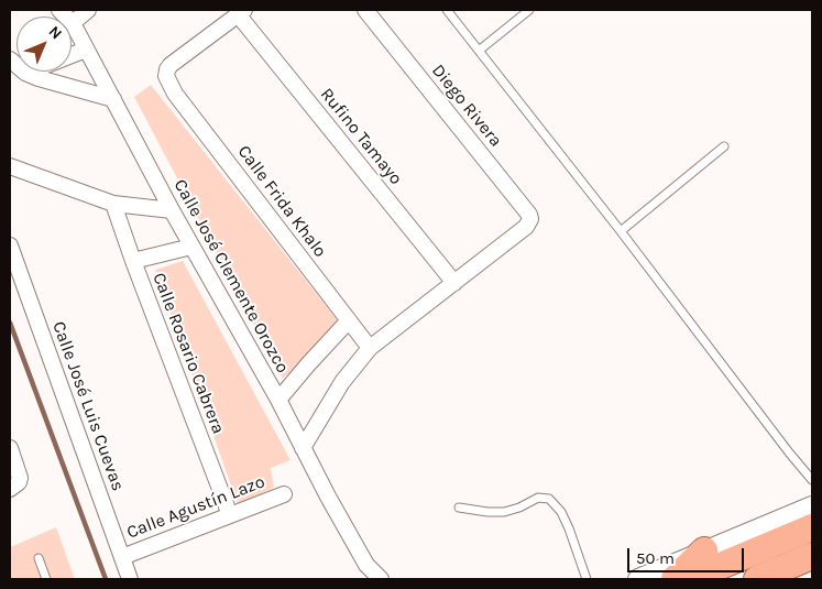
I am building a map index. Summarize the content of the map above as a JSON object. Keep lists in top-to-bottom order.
{
  "streets": {
    "street": [
      "Diego Rivera",
      "Rufino Tamayo",
      "Calle Frida Khalo",
      "Calle José Clemente Orozco",
      "Calle Rosario Cabrera",
      "Calle José Luis Cuevas",
      "Calle Agustín Lazo"
    ]
  },
  "crossings": [
    ["Diego Rivera", "Rufino Tamayo"],
    ["Rufino Tamayo", "Calle Frida Khalo"],
    ["Calle Rosario Cabrera", "Calle Agustín Lazo"],
    ["Calle José Luis Cuevas", "Calle Agustín Lazo"]
  ],
  "scale_bar": "50 m",
  "north": "top right"
}
